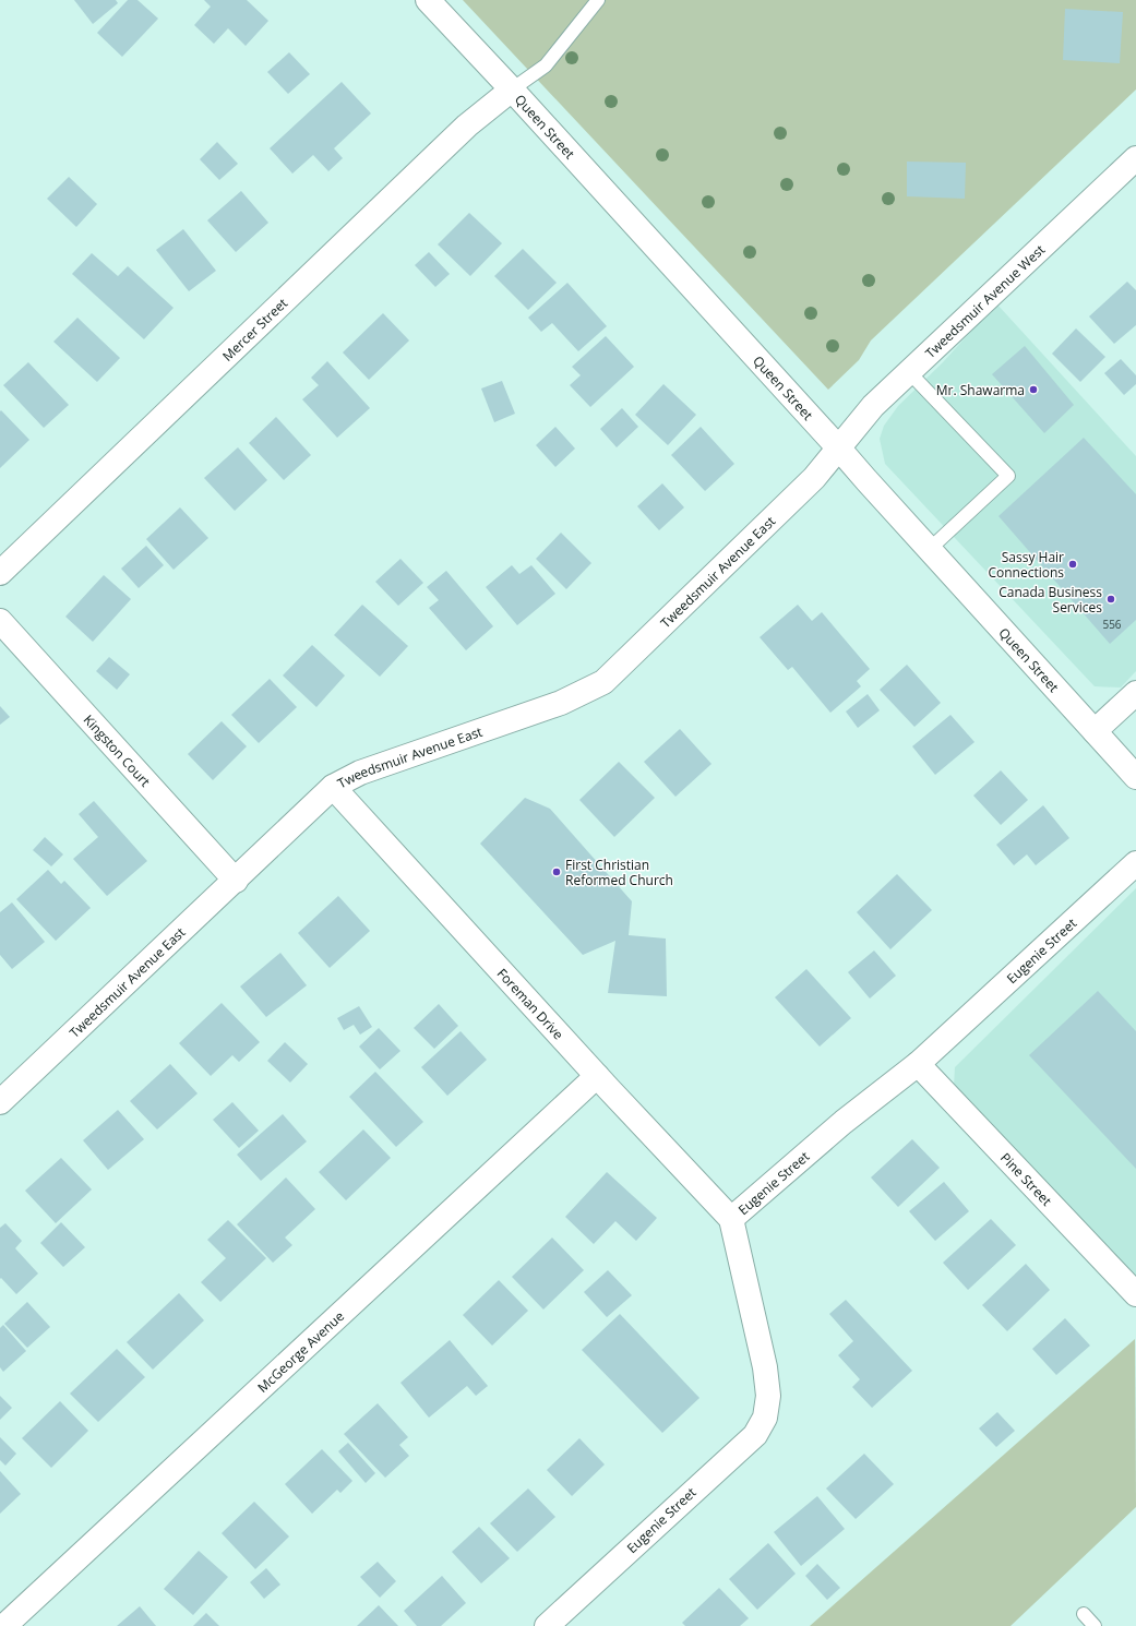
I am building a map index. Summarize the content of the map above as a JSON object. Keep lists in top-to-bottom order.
{
  "streets": {
    "street": [
      "Queen Street",
      "Tweedsmuir Avenue West",
      "Mercer Street",
      "Tweedsmuir Avenue East",
      "Kingston Court",
      "Eugenie Street",
      "Foreman Drive",
      "Pine Street",
      "McGeorge Avenue"
    ]
  },
  "crossings": [
    ["Queen Street", "Tweedsmuir Avenue West"],
    ["Queen Street", "Mercer Street"],
    ["Queen Street", "Tweedsmuir Avenue East"],
    ["Tweedsmuir Avenue West", "Tweedsmuir Avenue East"],
    ["Tweedsmuir Avenue East", "Kingston Court"],
    ["Tweedsmuir Avenue East", "Foreman Drive"],
    ["Eugenie Street", "Foreman Drive"],
    ["Eugenie Street", "Pine Street"],
    ["Foreman Drive", "McGeorge Avenue"]
  ],
  "places": [
    "Mr. Shawarma",
    "Sassy Hair Connections",
    "Canada Business Services",
    "First Christian Reformed Church"
  ],
  "house_numbers": ["556"]
}
